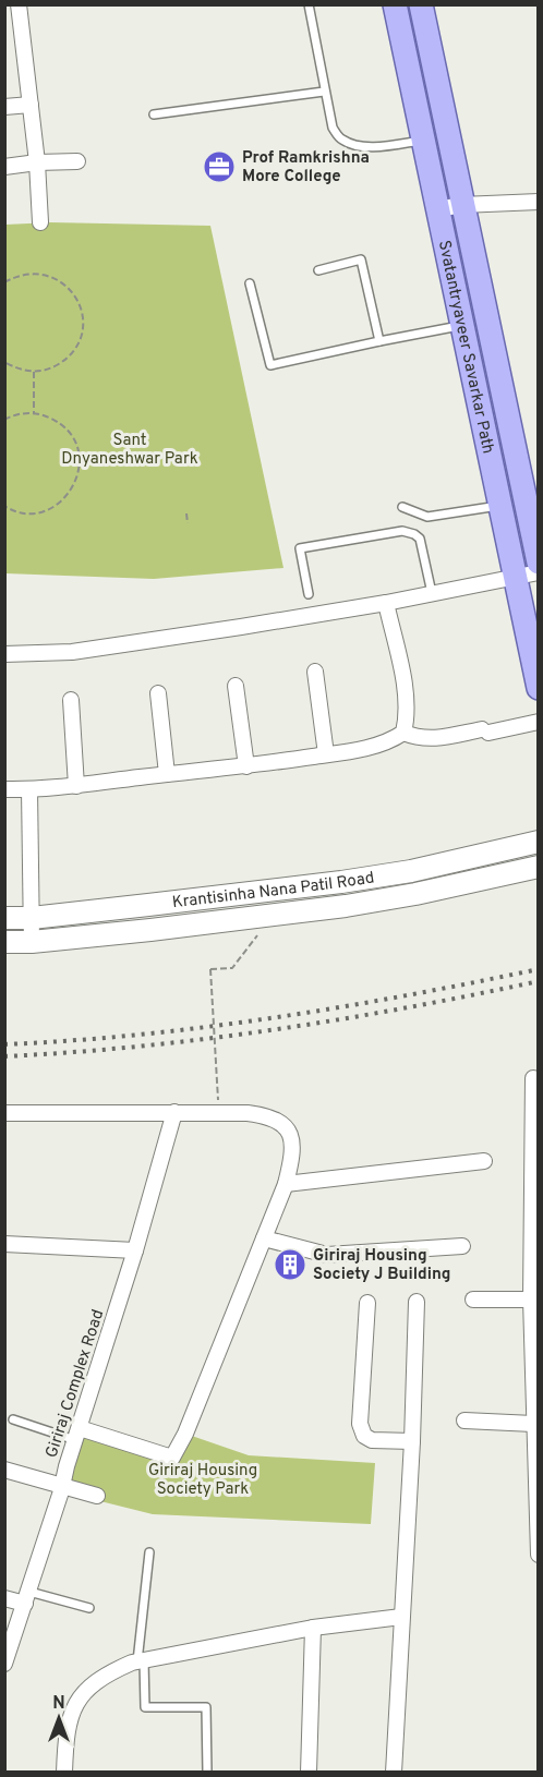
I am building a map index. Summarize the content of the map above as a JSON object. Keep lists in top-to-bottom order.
{
  "streets": {
    "main road": ["Svatantryaveer Savarkar Path", "Krantisinha Nana Patil Road"],
    "street": ["Giriraj Complex Road"]
  },
  "parks": ["Sant Dnyaneshwar Park", "Giriraj Housing Society Park"],
  "places": {
    "office": ["Prof Ramkrishna More College"],
    "building": ["Giriraj Housing Society J Building"]
  },
  "north": "top"
}
